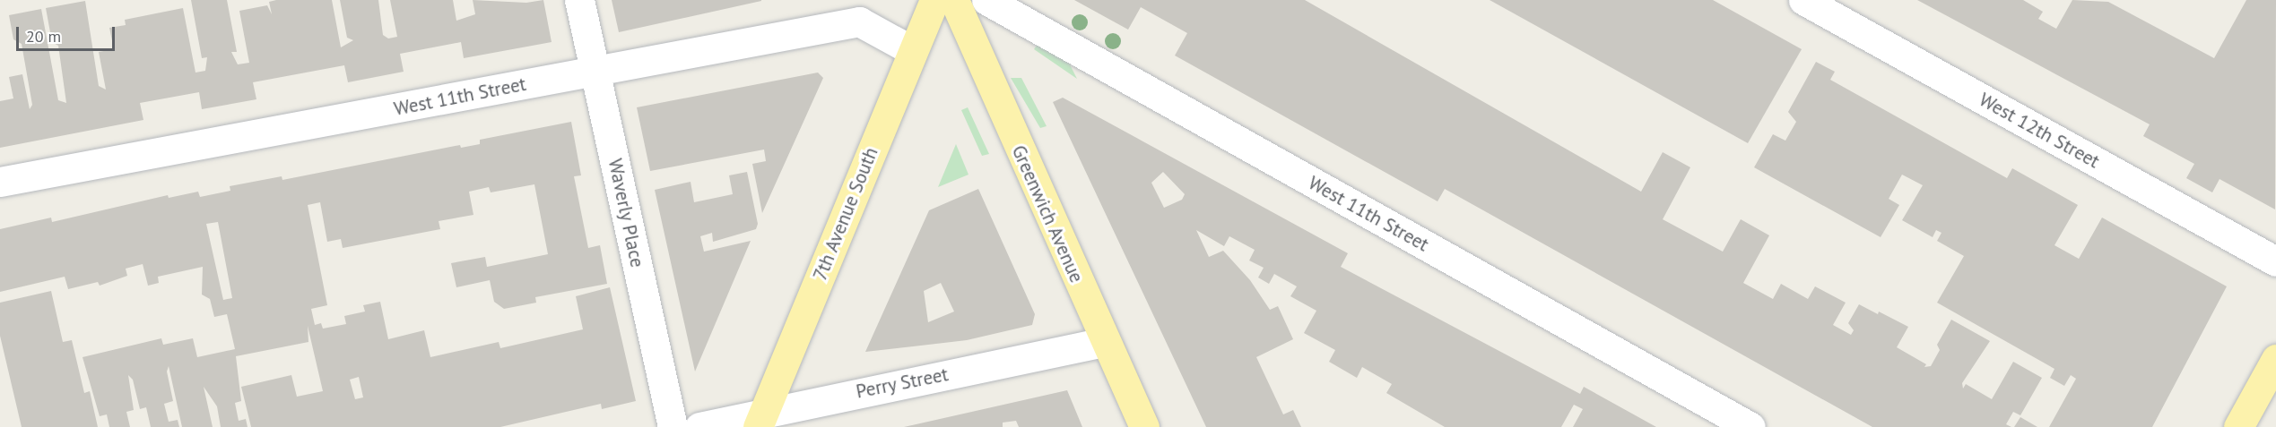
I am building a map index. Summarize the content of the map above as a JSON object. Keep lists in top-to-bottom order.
{
  "streets": {
    "main road": ["7th Avenue South", "Greenwich Avenue"],
    "street": [
      "West 11th Street",
      "West 12th Street",
      "Waverly Place",
      "Perry Street"
    ]
  },
  "crossings": [
    ["West 11th Street", "Waverly Place"],
    ["West 11th Street", "7th Avenue South"],
    ["7th Avenue South", "Perry Street"],
    ["Greenwich Avenue", "Perry Street"]
  ],
  "scale_bar": "20 m"
}
